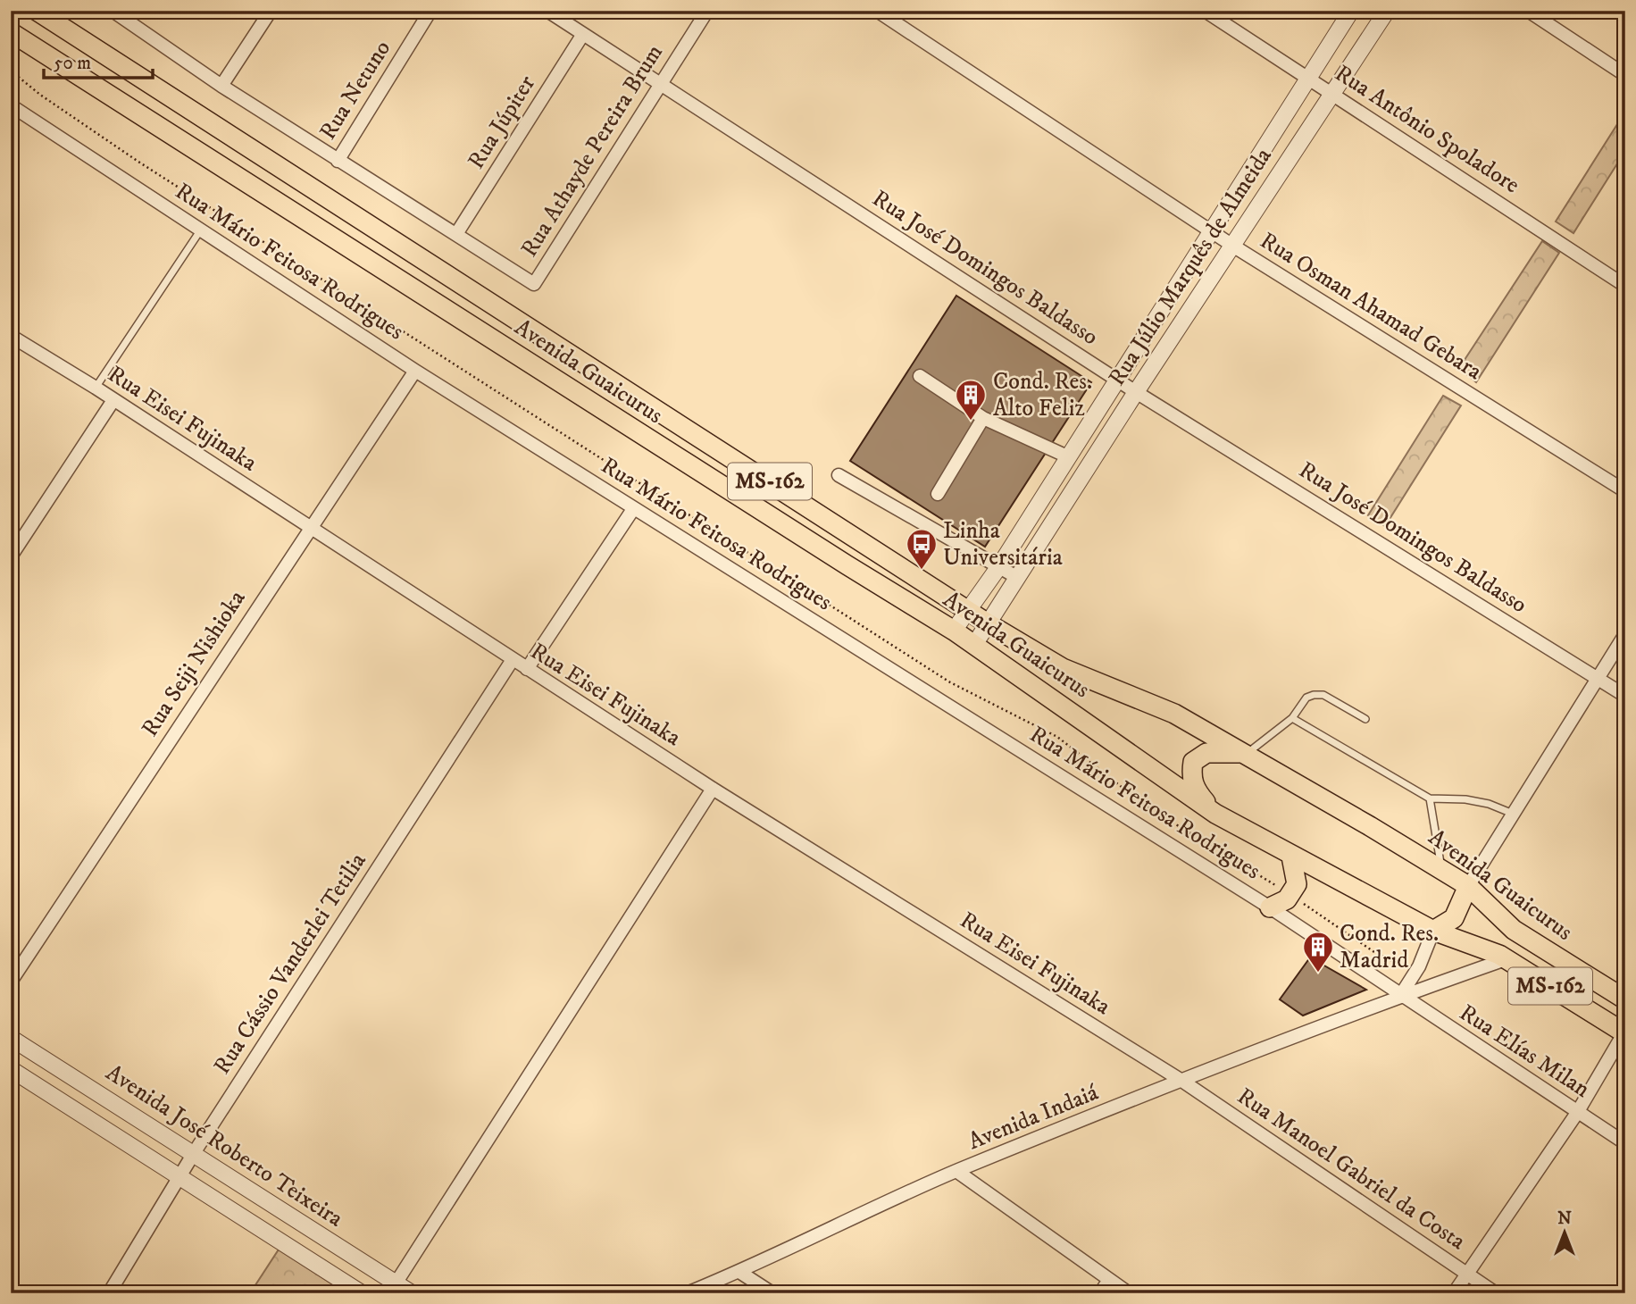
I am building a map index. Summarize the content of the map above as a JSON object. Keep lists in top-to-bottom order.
{
  "streets": {
    "main road": ["Avenida Guaicurus", "MS-162"],
    "street": [
      "Rua Netuno",
      "Rua Júpiter",
      "Rua Antônio Spoladore",
      "Rua Athayde Pereira Brum",
      "Rua Mário Feitosa Rodrigues",
      "Rua Júlio Marquês de Almeida",
      "Rua José Domingos Baldasso",
      "Rua Osman Ahamad Gebara",
      "Rua Eisei Fujinaka",
      "Rua Seiji Nishioka",
      "Rua Cássio Vanderlei Tetilia",
      "Rua Elías Milan",
      "Avenida Indaiá",
      "Avenida José Roberto Teixeira",
      "Rua Manoel Gabriel da Costa"
    ]
  },
  "crossings": [
    ["Rua Júpiter", "Rua Athayde Pereira Brum"],
    ["Rua Júpiter", "Rua José Domingos Baldasso"],
    ["Rua Antônio Spoladore", "Rua Júlio Marquês de Almeida"],
    ["Rua Athayde Pereira Brum", "Rua José Domingos Baldasso"],
    ["Rua Mário Feitosa Rodrigues", "Rua Seiji Nishioka"],
    ["Rua Mário Feitosa Rodrigues", "Rua Elías Milan"],
    ["Rua Mário Feitosa Rodrigues", "Avenida Indaiá"],
    ["Rua Júlio Marquês de Almeida", "Rua José Domingos Baldasso"],
    ["Rua Júlio Marquês de Almeida", "Rua Osman Ahamad Gebara"],
    ["Rua Júlio Marquês de Almeida", "Avenida Guaicurus"],
    ["Avenida Guaicurus", "Avenida Indaiá"],
    ["Rua Eisei Fujinaka", "Rua Seiji Nishioka"],
    ["Rua Eisei Fujinaka", "Rua Cássio Vanderlei Tetilia"],
    ["Rua Eisei Fujinaka", "Avenida Indaiá"],
    ["Rua Eisei Fujinaka", "Rua Manoel Gabriel da Costa"],
    ["Rua Cássio Vanderlei Tetilia", "Avenida José Roberto Teixeira"],
    ["Rua Elías Milan", "Avenida Indaiá"],
    ["Avenida Indaiá", "Rua Manoel Gabriel da Costa"]
  ],
  "places": {
    "building": ["Cond. Res. Alto Feliz", "Cond. Res. Madrid"],
    "bus stop": ["Linha Universitária"]
  },
  "scale_bar": "50 m",
  "north": "top"
}
